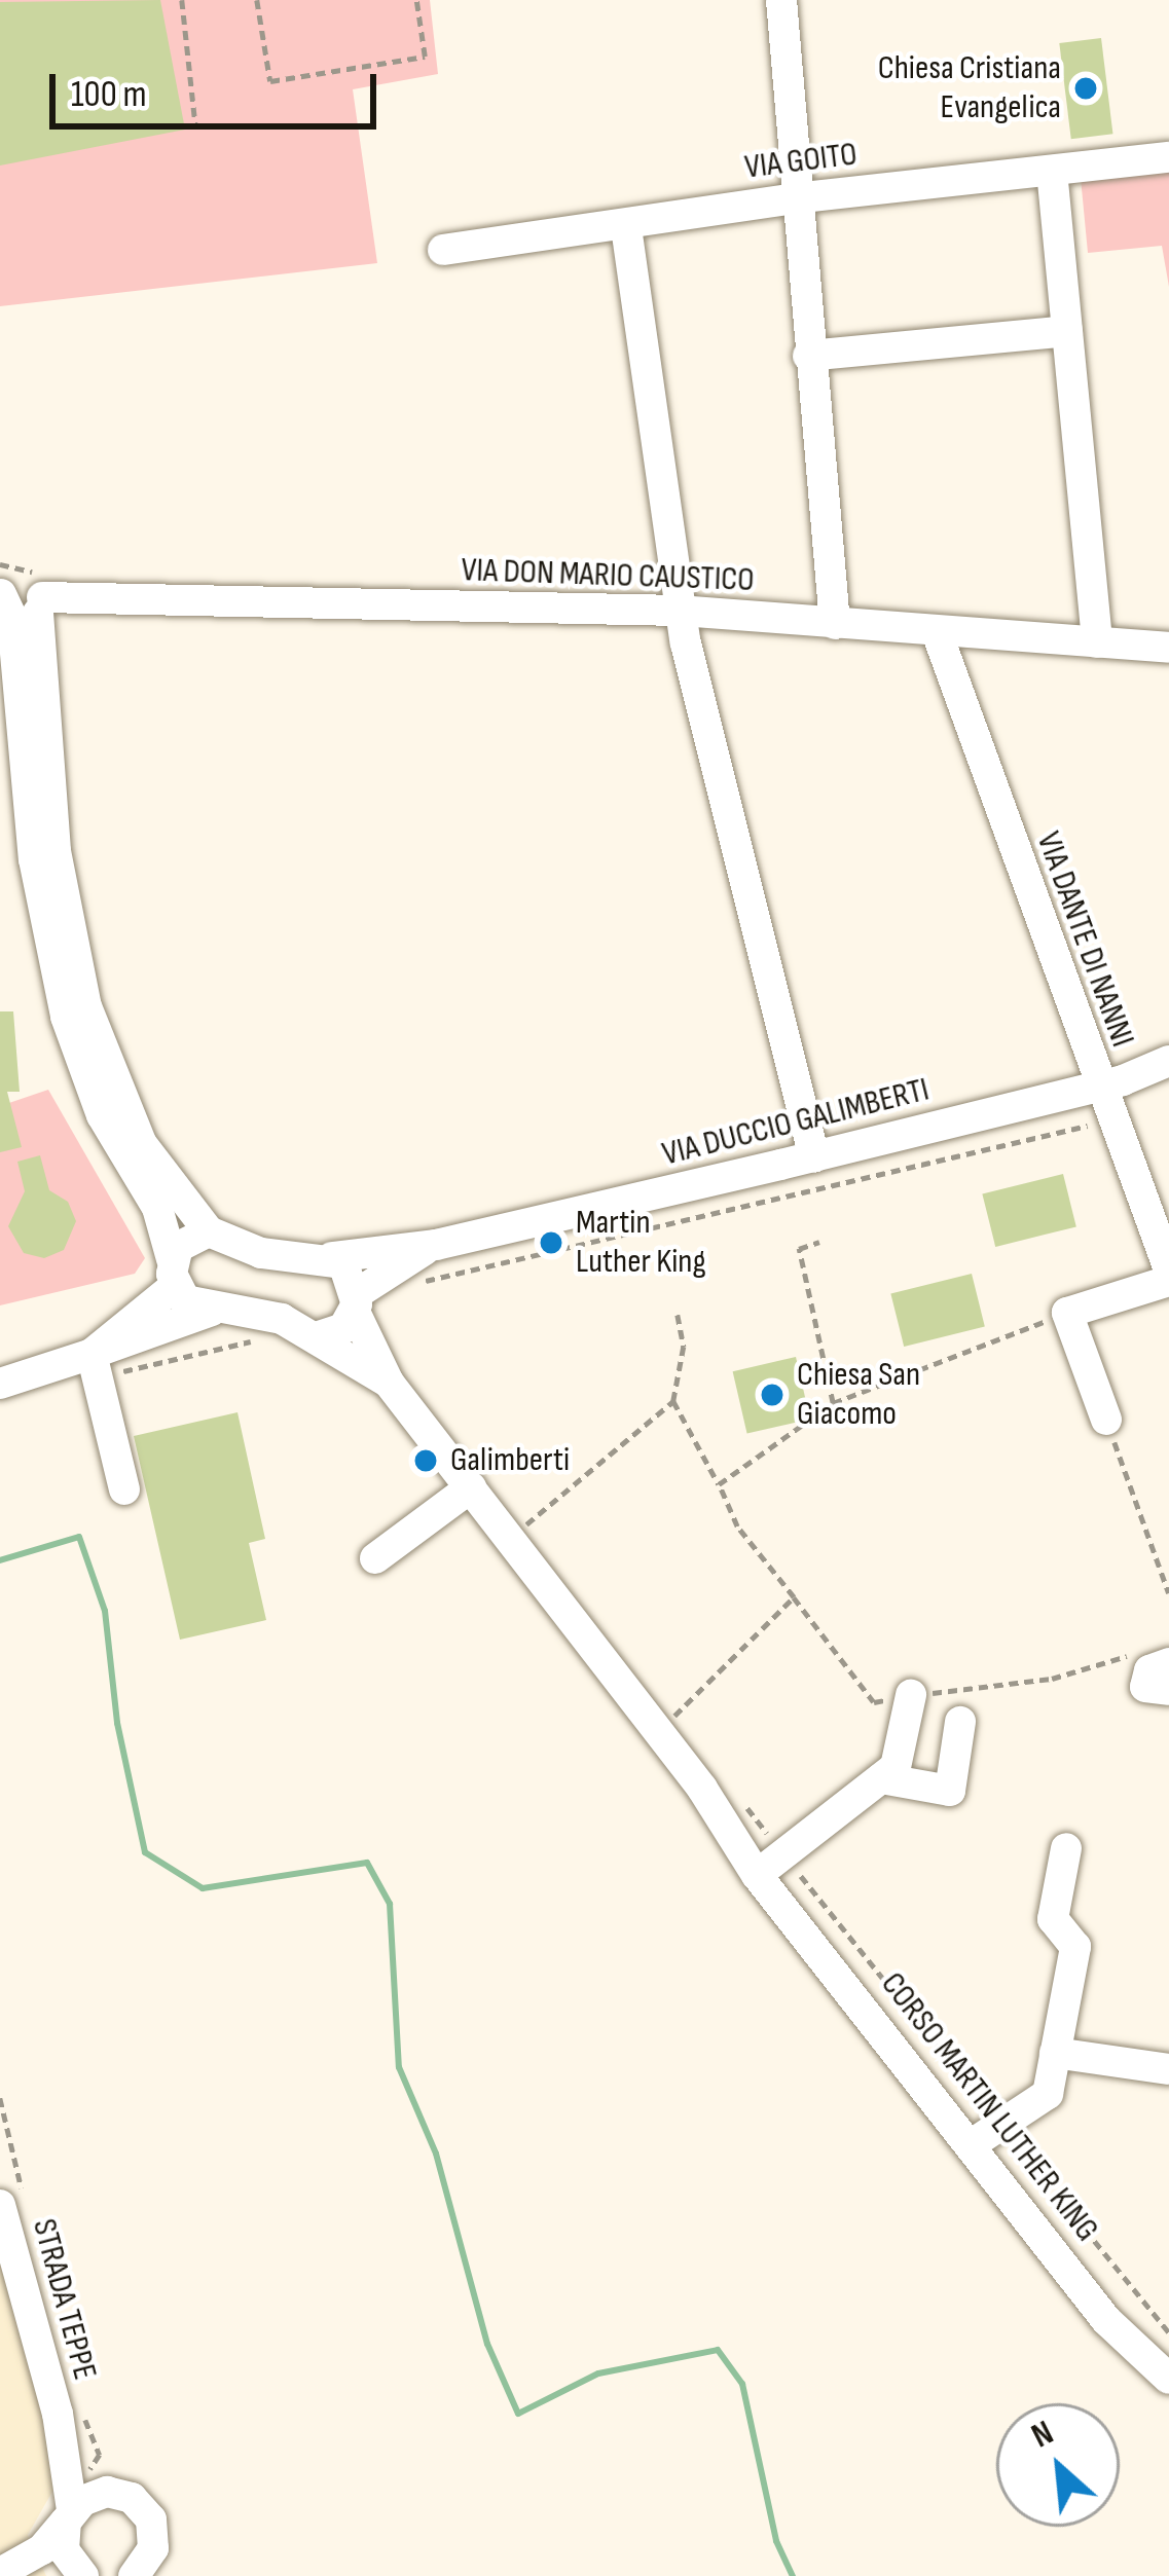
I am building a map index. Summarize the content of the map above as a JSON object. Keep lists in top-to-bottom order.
{
  "streets": {
    "street": [
      "VIA GOITO",
      "VIA DON MARIO CAUSTICO",
      "VIA DANTE DI NANNI",
      "VIA DUCCIO GALIMBERTI",
      "CORSO MARTIN LUTHER KING",
      "STRADA TEPPE"
    ]
  },
  "crossings": [
    ["VIA DON MARIO CAUSTICO", "VIA DANTE DI NANNI"],
    ["VIA DANTE DI NANNI", "VIA DUCCIO GALIMBERTI"],
    ["VIA DUCCIO GALIMBERTI", "CORSO MARTIN LUTHER KING"]
  ],
  "places": [
    "Chiesa Cristiana Evangelica",
    "Martin Luther King",
    "Chiesa San Giacomo",
    "Galimberti"
  ],
  "scale_bar": "100 m",
  "north": "top left"
}
